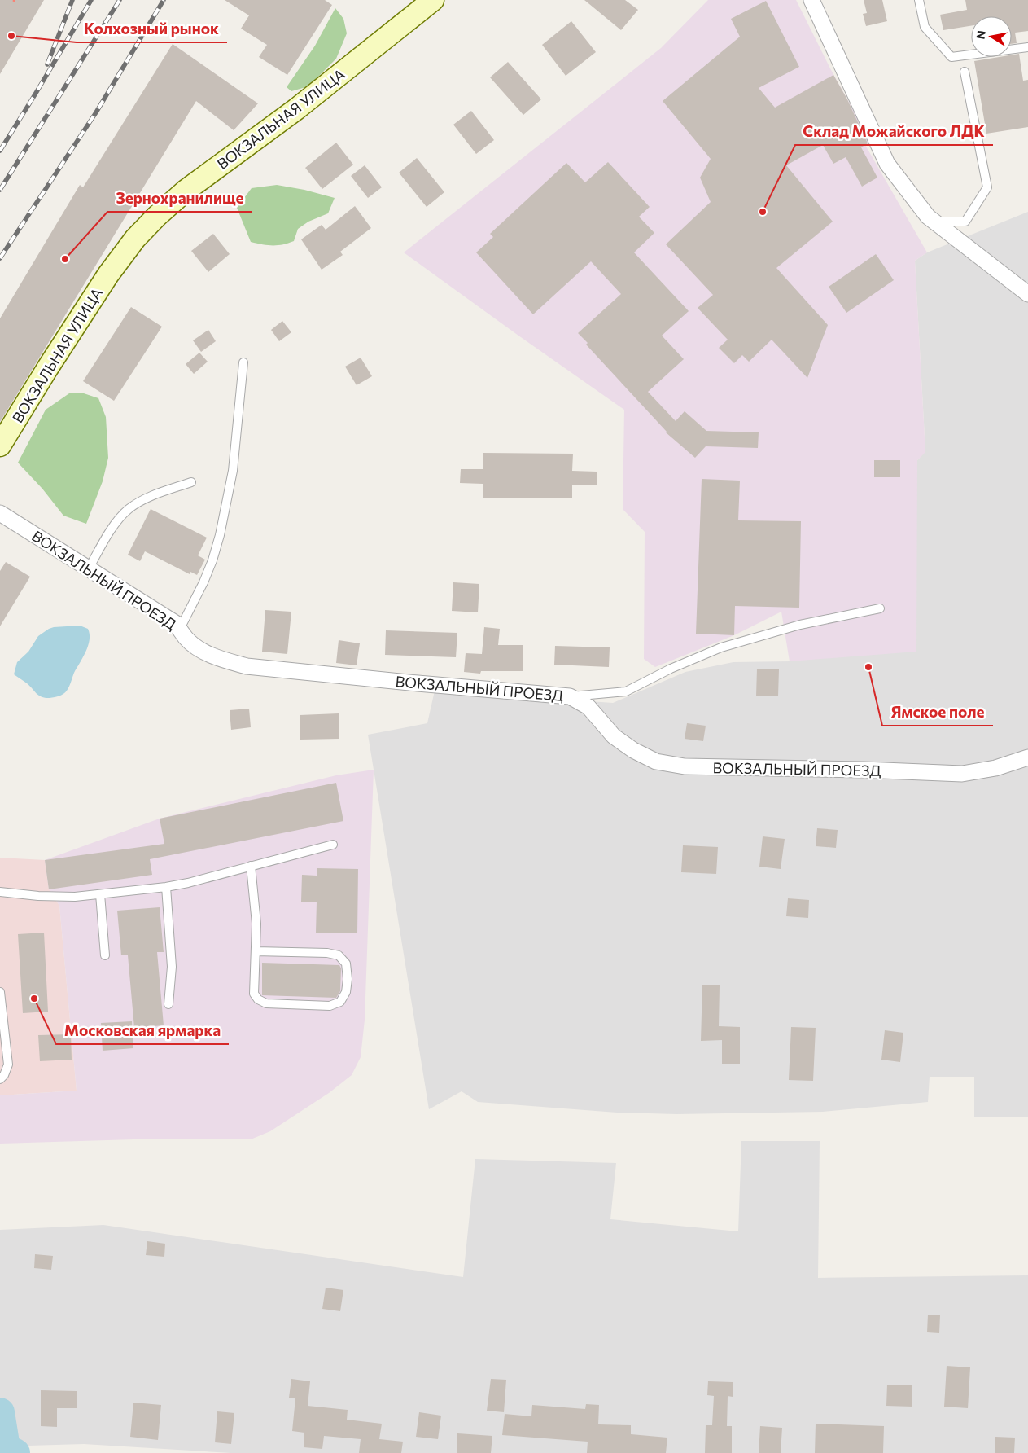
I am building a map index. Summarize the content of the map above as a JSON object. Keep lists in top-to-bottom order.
{
  "streets": {
    "main road": ["ВОКЗАЛЬНАЯ УЛИЦА"],
    "street": ["ВОКЗАЛЬНЫЙ ПРОЕЗД"]
  },
  "places": [
    "Колхозный рынок",
    "Склад Можайского ЛДК",
    "Зернохранилище",
    "Ямское поле",
    "Московская ярмарка"
  ],
  "north": "left"
}
